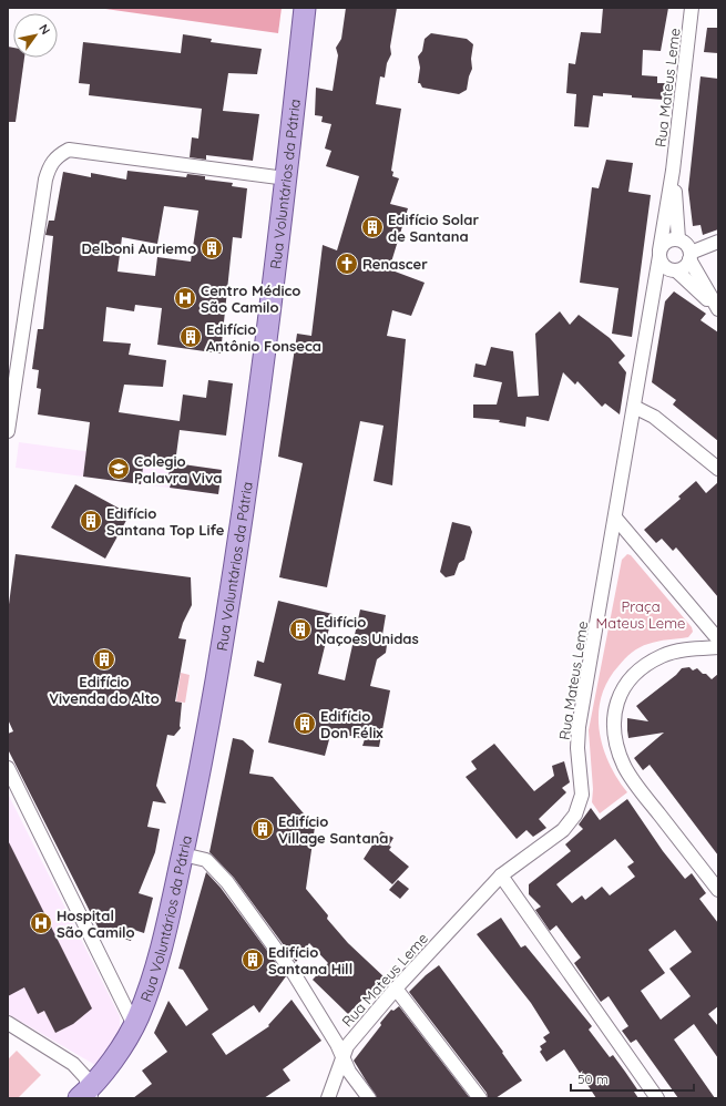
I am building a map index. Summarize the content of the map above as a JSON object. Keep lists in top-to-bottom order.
{
  "streets": {
    "main road": ["Rua Voluntários da Pátria"],
    "street": ["Rua Mateus Leme"]
  },
  "parks": ["Praça Mateus Leme"],
  "places": {
    "building": [
      "Edifício Solar de Santana",
      "Delboni Auriemo",
      "Edifício Antônio Fonseca",
      "Edifício Santana Top Life",
      "Edifício Naçoes Unidas",
      "Edifício Vivenda do Alto",
      "Edifício Don Félix",
      "Edifício Village Santana",
      "Edifício Santana Hill"
    ],
    "church": ["Renascer"],
    "hospital": ["Centro Médico São Camilo", "Hospital São Camilo"],
    "school or university": ["Colegio Palavra Viva"]
  },
  "scale_bar": "50 m",
  "north": "top right"
}
